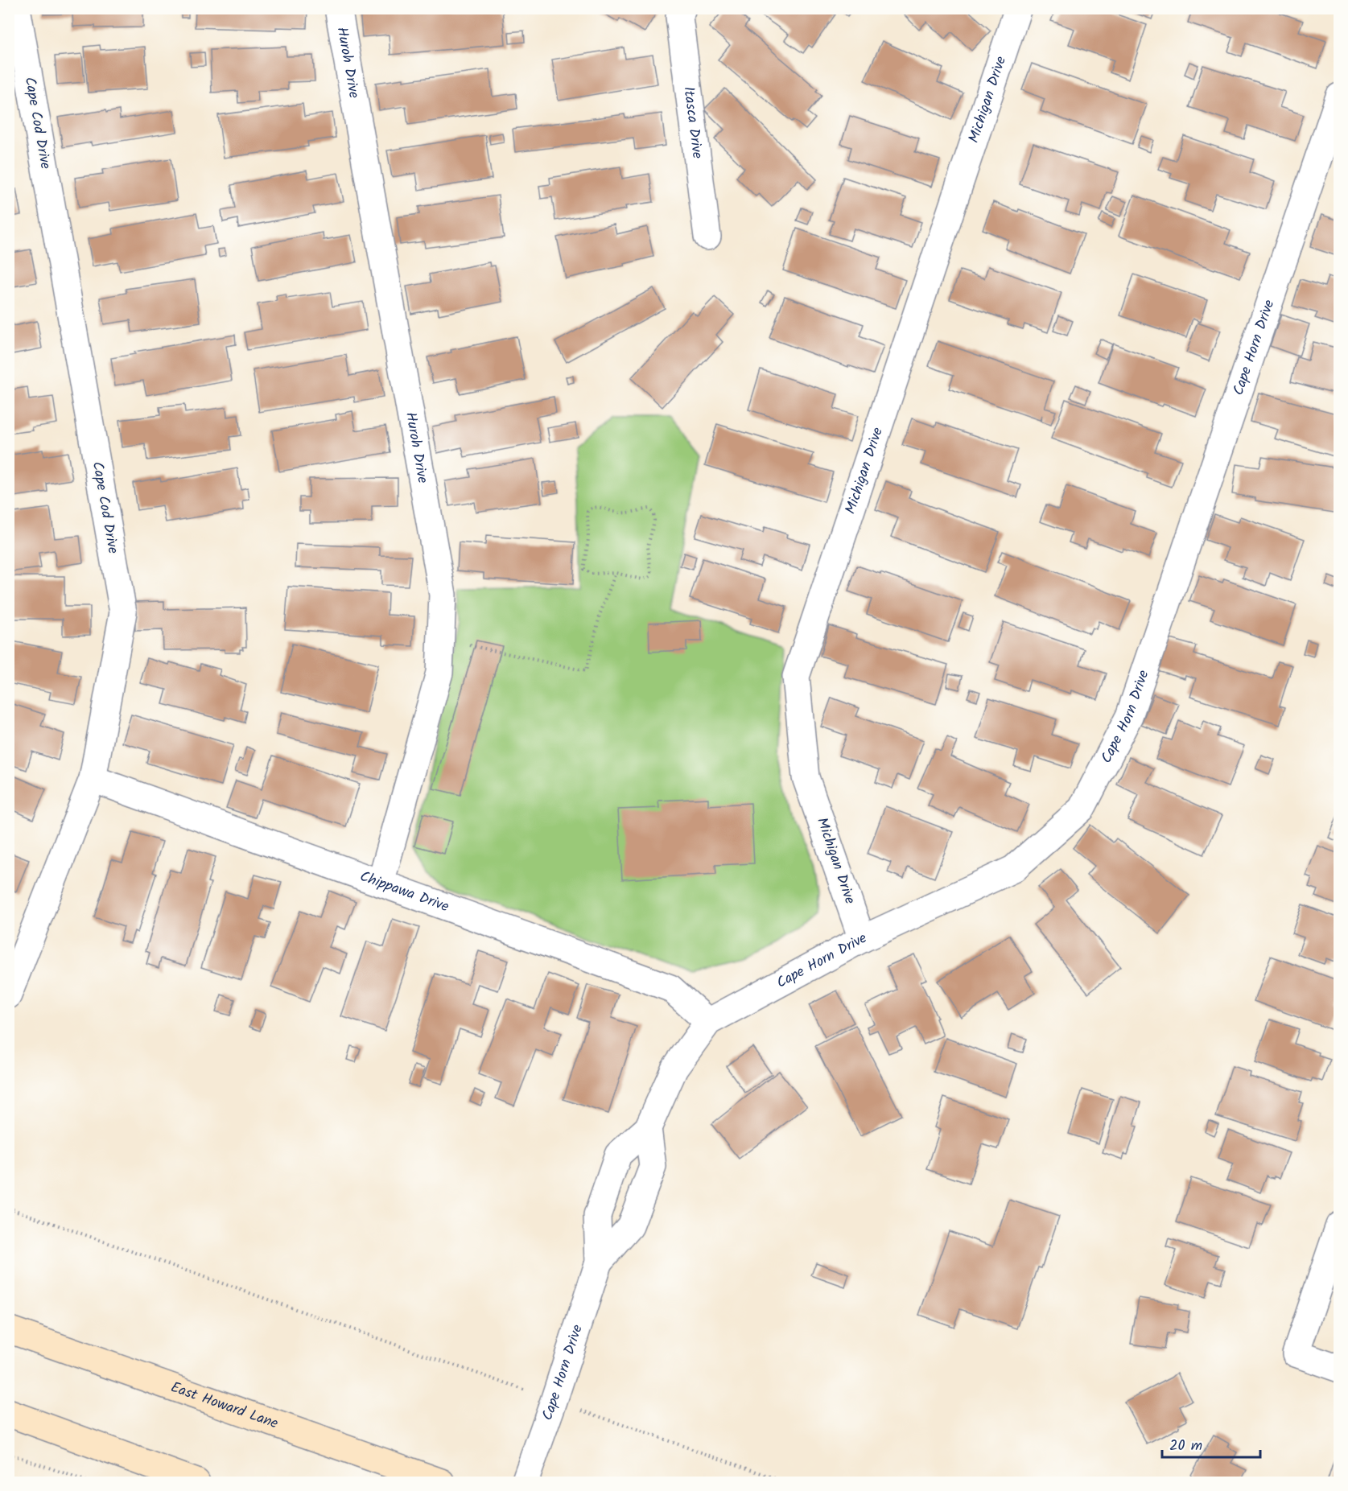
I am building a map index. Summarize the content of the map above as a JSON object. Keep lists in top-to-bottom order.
{
  "streets": {
    "main road": ["East Howard Lane"],
    "street": [
      "Huroh Drive",
      "Michigan Drive",
      "Itasca Drive",
      "Cape Cod Drive",
      "Cape Horn Drive",
      "Chippawa Drive"
    ]
  },
  "crossings": [
    ["Huroh Drive", "Chippawa Drive"],
    ["Michigan Drive", "Cape Horn Drive"],
    ["Cape Cod Drive", "Chippawa Drive"],
    ["Cape Horn Drive", "Chippawa Drive"]
  ],
  "scale_bar": "20 m"
}
